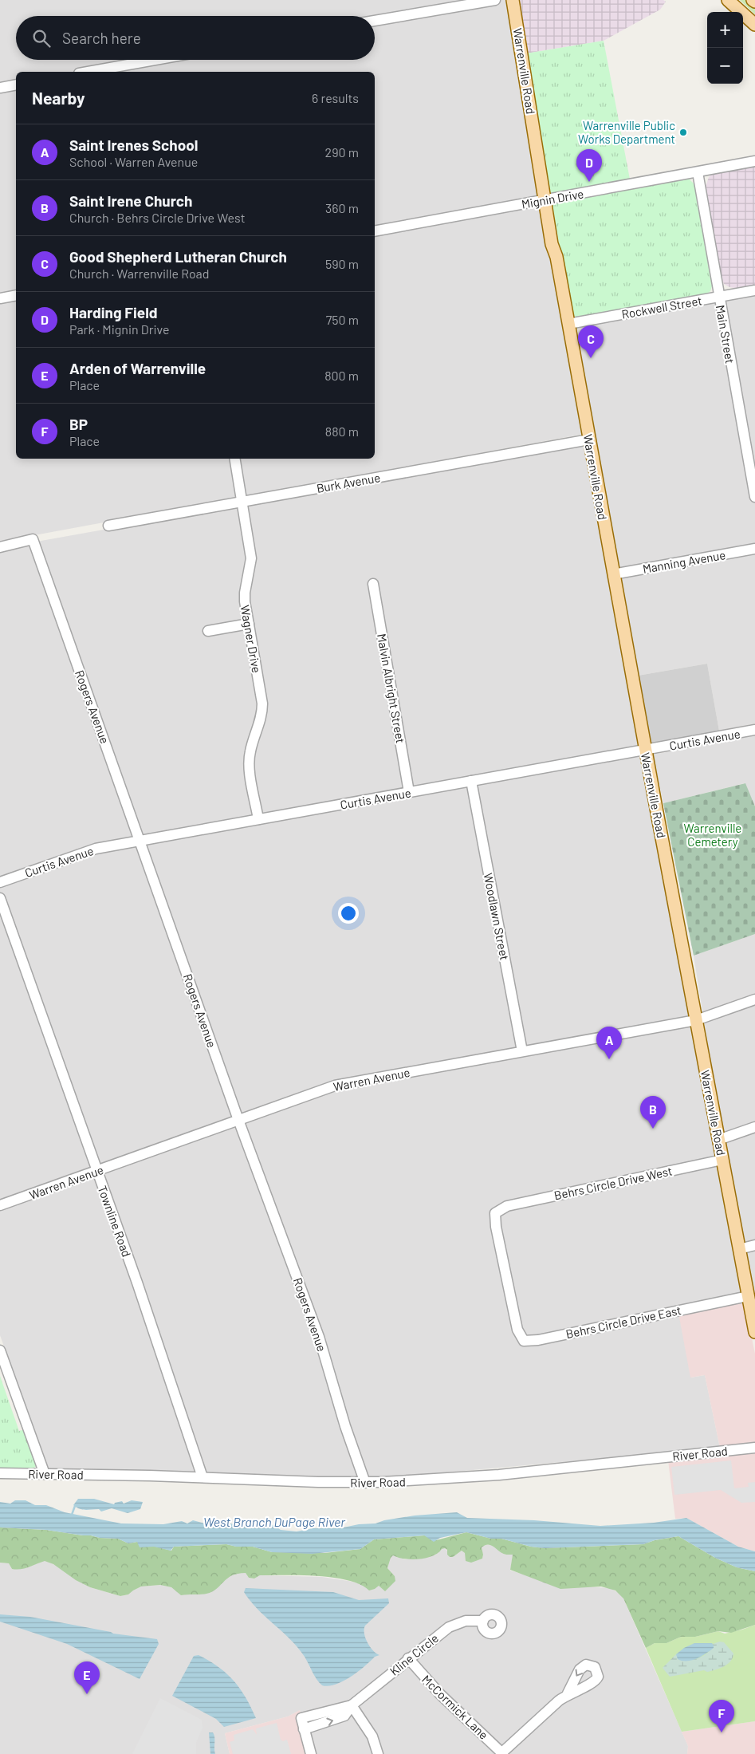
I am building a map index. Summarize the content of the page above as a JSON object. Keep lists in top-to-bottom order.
{
  "streets": {
    "main road": ["Warrenville Road"],
    "street": [
      "Mignin Drive",
      "Rockwell Street",
      "Main Street",
      "Burk Avenue",
      "Manning Avenue",
      "Wagner Drive",
      "Malvin Albright Street",
      "Rogers Avenue",
      "Curtis Avenue",
      "Woodlawn Street",
      "Warren Avenue",
      "Behrs Circle Drive West",
      "Townline Road",
      "Behrs Circle Drive East",
      "River Road",
      "Kline Circle",
      "McCormick Lane"
    ]
  },
  "crossings": [
    ["Warrenville Road", "Mignin Drive"],
    ["Warrenville Road", "Rockwell Street"],
    ["Warrenville Road", "Burk Avenue"],
    ["Warrenville Road", "Manning Avenue"],
    ["Warrenville Road", "Curtis Avenue"],
    ["Warrenville Road", "Warren Avenue"],
    ["Warrenville Road", "Behrs Circle Drive West"],
    ["Warrenville Road", "Behrs Circle Drive East"],
    ["Mignin Drive", "Main Street"],
    ["Rockwell Street", "Main Street"],
    ["Burk Avenue", "Wagner Drive"],
    ["Wagner Drive", "Curtis Avenue"],
    ["Malvin Albright Street", "Curtis Avenue"],
    ["Rogers Avenue", "Curtis Avenue"],
    ["Rogers Avenue", "Warren Avenue"],
    ["Rogers Avenue", "River Road"],
    ["Curtis Avenue", "Woodlawn Street"],
    ["Woodlawn Street", "Warren Avenue"],
    ["Warren Avenue", "Townline Road"],
    ["Behrs Circle Drive West", "Behrs Circle Drive East"],
    ["Townline Road", "River Road"],
    ["Kline Circle", "McCormick Lane"]
  ],
  "water": ["West Branch DuPage River"],
  "parks": ["Warrenville Cemetery"],
  "places": ["Warrenville Public Works Department"],
  "page": {
    "map_buttons": ["+", "−"],
    "search": "Search here",
    "heading": ["Nearby", "6 results"],
    "list": [
      {
        "mark": "A",
        "name": "Saint Irenes School",
        "note": "School · Warren Avenue",
        "value": "290 m"
      },
      {
        "mark": "B",
        "name": "Saint Irene Church",
        "note": "Church · Behrs Circle Drive West",
        "value": "360 m"
      },
      {
        "mark": "C",
        "name": "Good Shepherd Lutheran Church",
        "note": "Church · Warrenville Road",
        "value": "590 m"
      },
      {
        "mark": "D",
        "name": "Harding Field",
        "note": "Park · Mignin Drive",
        "value": "750 m"
      },
      {
        "mark": "E",
        "name": "Arden of Warrenville",
        "note": "Place",
        "value": "800 m"
      },
      {
        "mark": "F",
        "name": "BP",
        "note": "Place",
        "value": "880 m"
      }
    ],
    "pins": [
      "D",
      "C",
      "A",
      "B",
      "E",
      "F"
    ]
  }
}
